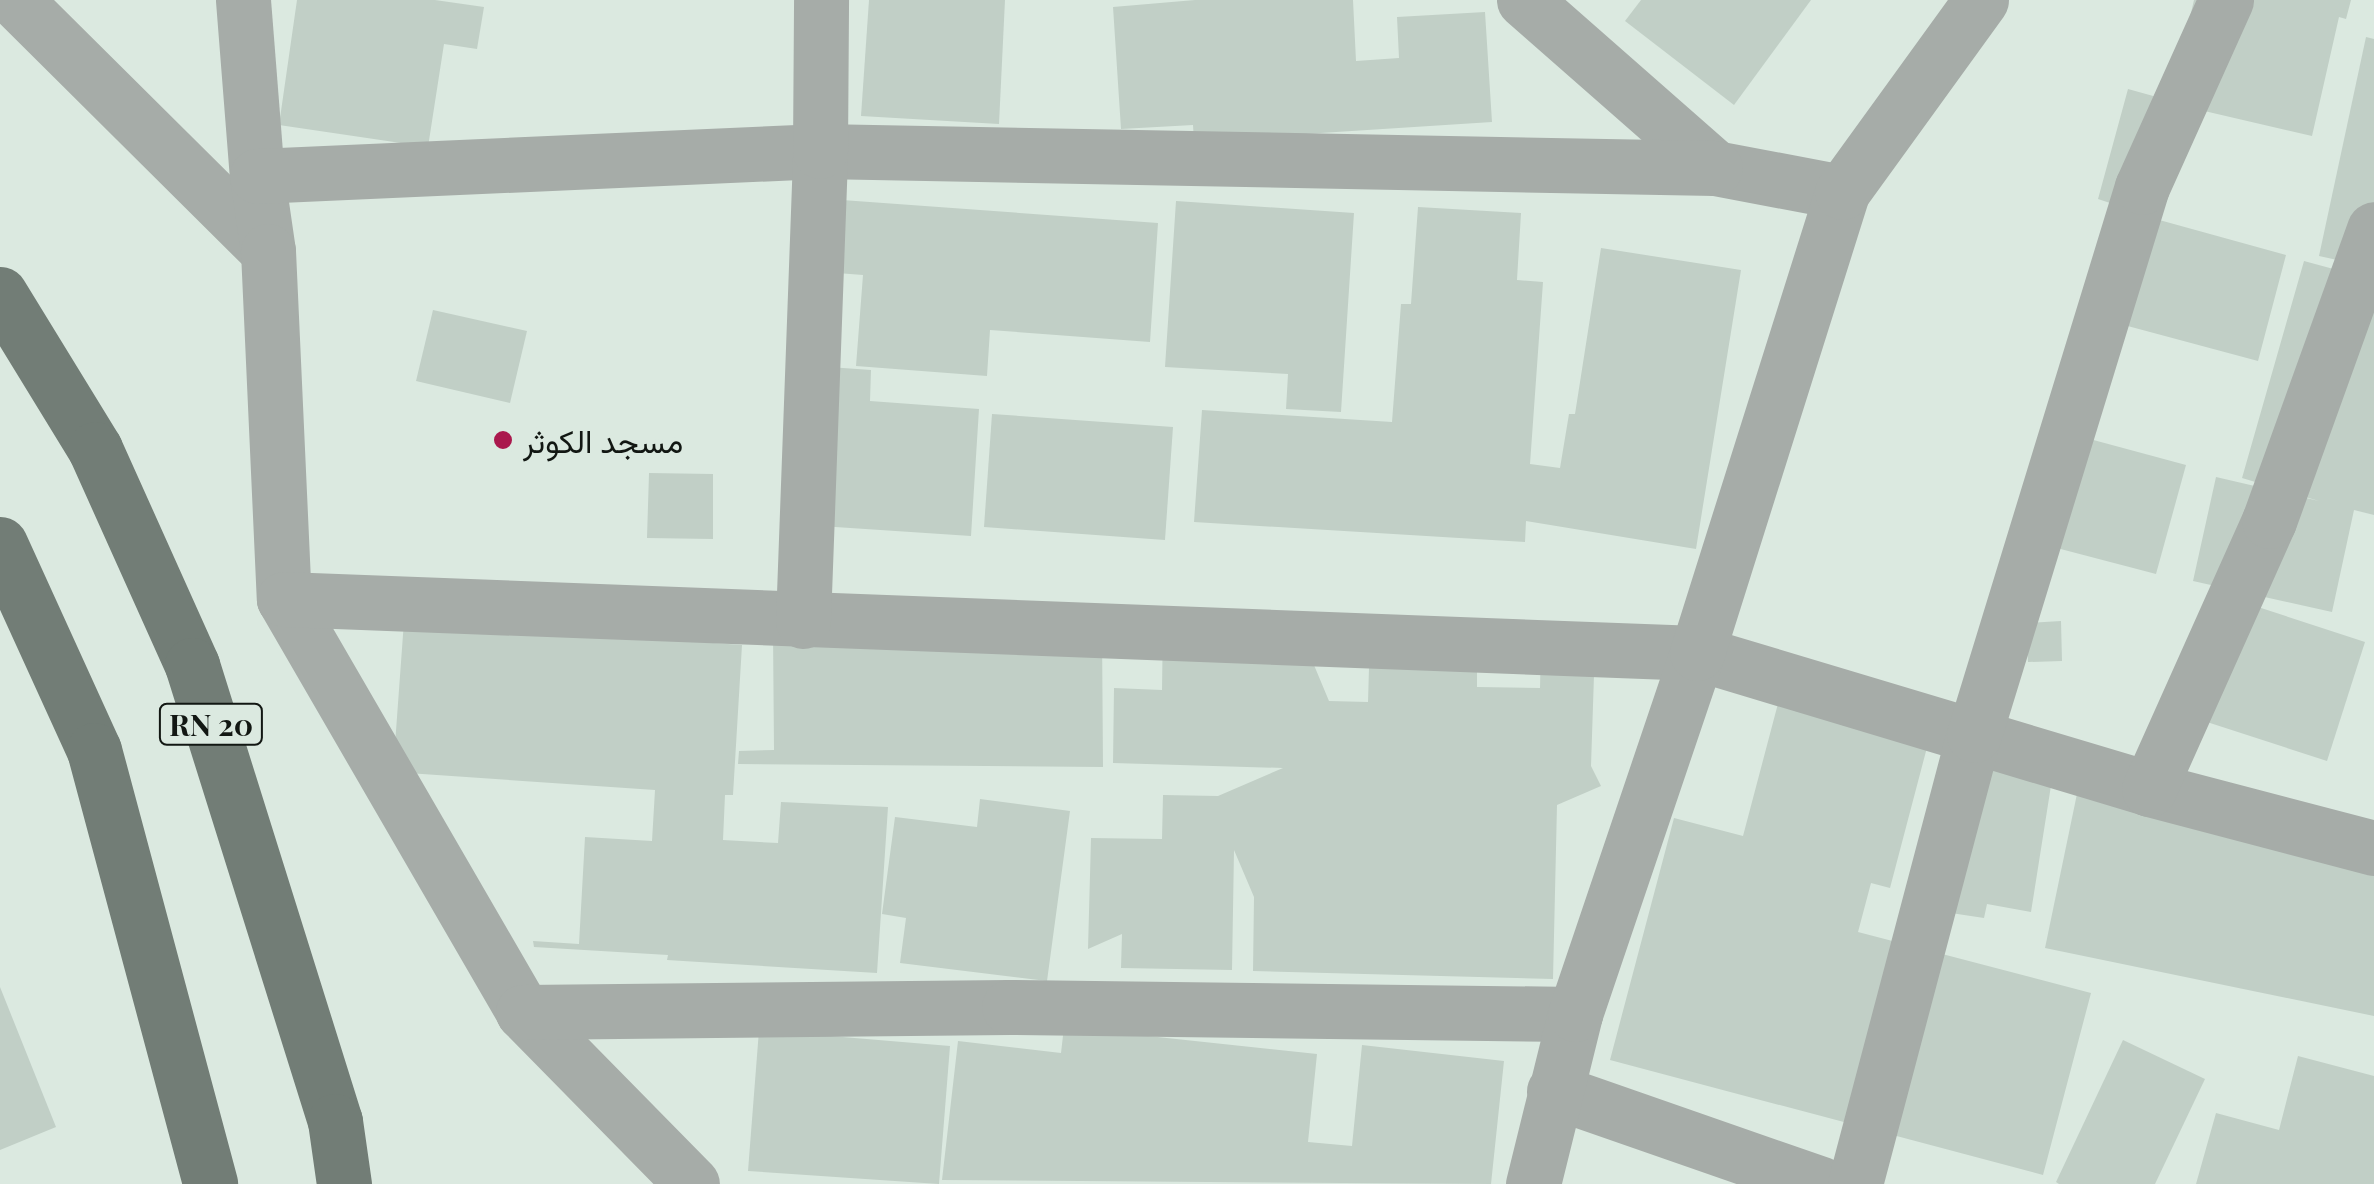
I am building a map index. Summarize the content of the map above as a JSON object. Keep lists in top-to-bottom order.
{
  "streets": {
    "main road": ["RN 20"]
  },
  "places": ["مسجد الكوثر"]
}
